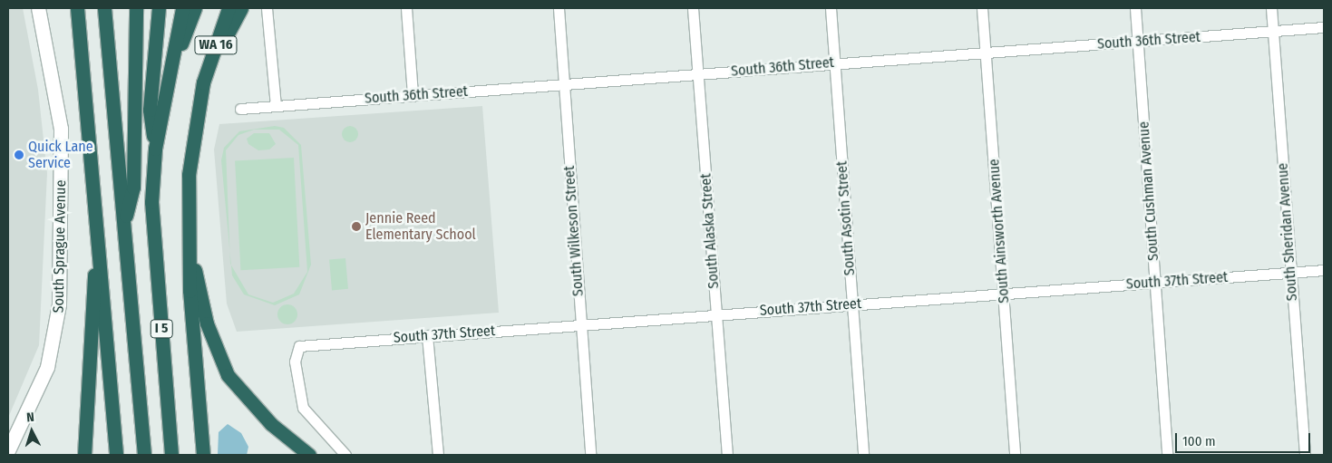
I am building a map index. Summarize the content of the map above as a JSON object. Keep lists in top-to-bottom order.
{
  "streets": {
    "highway": ["WA 16", "I 5"],
    "street": [
      "South 36th Street",
      "South Cushman Avenue",
      "South Asotin Street",
      "South Wilkeson Street",
      "South Alaska Street",
      "South Ainsworth Avenue",
      "South Sheridan Avenue",
      "South Sprague Avenue",
      "South 37th Street"
    ]
  },
  "crossings": [
    ["South 36th Street", "South Cushman Avenue"],
    ["South 36th Street", "South Asotin Street"],
    ["South 36th Street", "South Wilkeson Street"],
    ["South 36th Street", "South Alaska Street"],
    ["South 36th Street", "South Ainsworth Avenue"],
    ["South 36th Street", "South Sheridan Avenue"],
    ["South Cushman Avenue", "South 37th Street"],
    ["South Asotin Street", "South 37th Street"],
    ["South Wilkeson Street", "South 37th Street"],
    ["South Alaska Street", "South 37th Street"],
    ["South Ainsworth Avenue", "South 37th Street"],
    ["South Sheridan Avenue", "South 37th Street"]
  ],
  "places": ["Quick Lane Service", "Jennie Reed Elementary School"],
  "scale_bar": "100 m",
  "north": "top"
}
